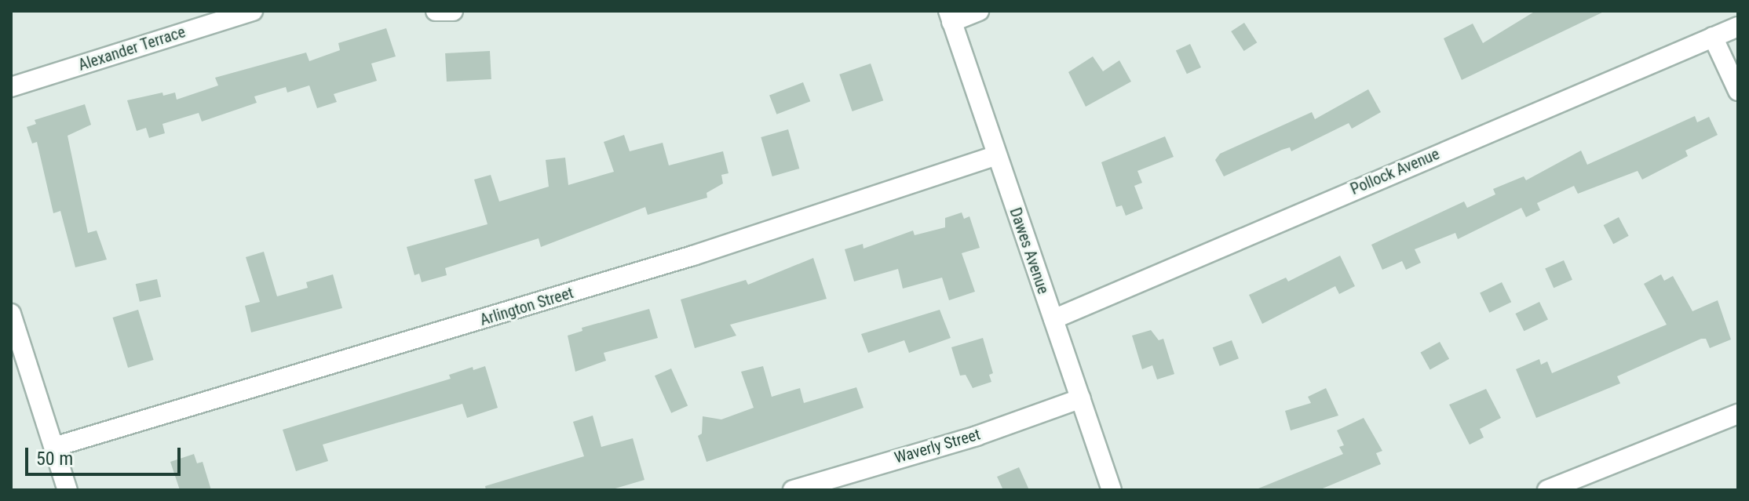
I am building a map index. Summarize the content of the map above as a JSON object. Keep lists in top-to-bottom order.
{
  "streets": {
    "street": [
      "Alexander Terrace",
      "Pollock Avenue",
      "Dawes Avenue",
      "Arlington Street",
      "Waverly Street"
    ]
  },
  "crossings": [
    ["Pollock Avenue", "Dawes Avenue"],
    ["Dawes Avenue", "Arlington Street"],
    ["Dawes Avenue", "Waverly Street"]
  ],
  "scale_bar": "50 m"
}
